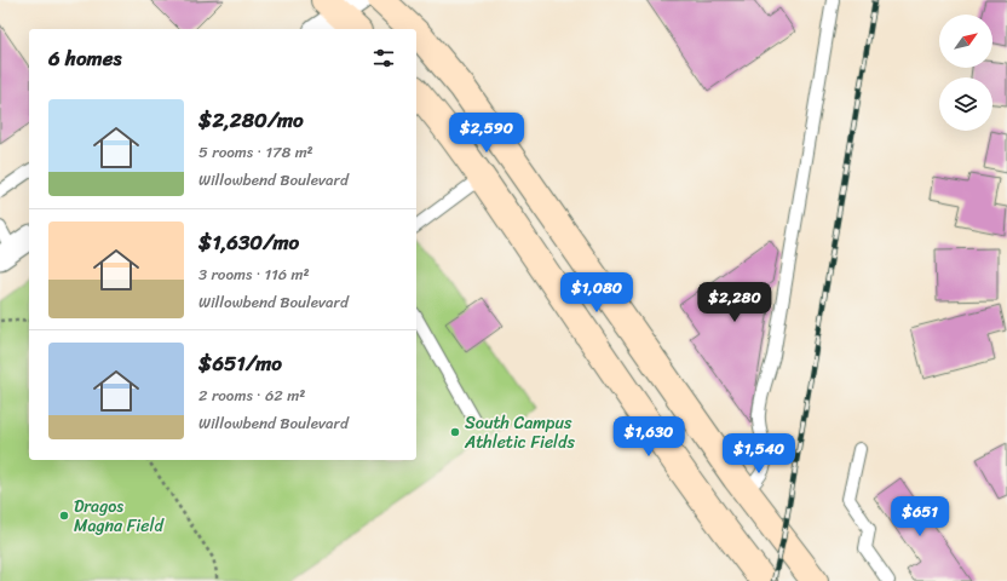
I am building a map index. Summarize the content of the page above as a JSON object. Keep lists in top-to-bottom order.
{
  "places": ["South Campus Athletic Fields", "Dragos Magna Field"],
  "north": "top right",
  "page": {
    "heading": "6 homes",
    "list": [
      {
        "name": "$2,280/mo",
        "note": "5 rooms · 178 m² · Willowbend Boulevard"
      },
      {
        "name": "$1,630/mo",
        "note": "3 rooms · 116 m² · Willowbend Boulevard"
      },
      {
        "name": "$651/mo",
        "note": "2 rooms · 62 m² · Willowbend Boulevard"
      }
    ],
    "price": [
      "$2,590",
      "$1,080",
      "$2,280",
      "$1,630",
      "$1,540",
      "$651"
    ]
  }
}
